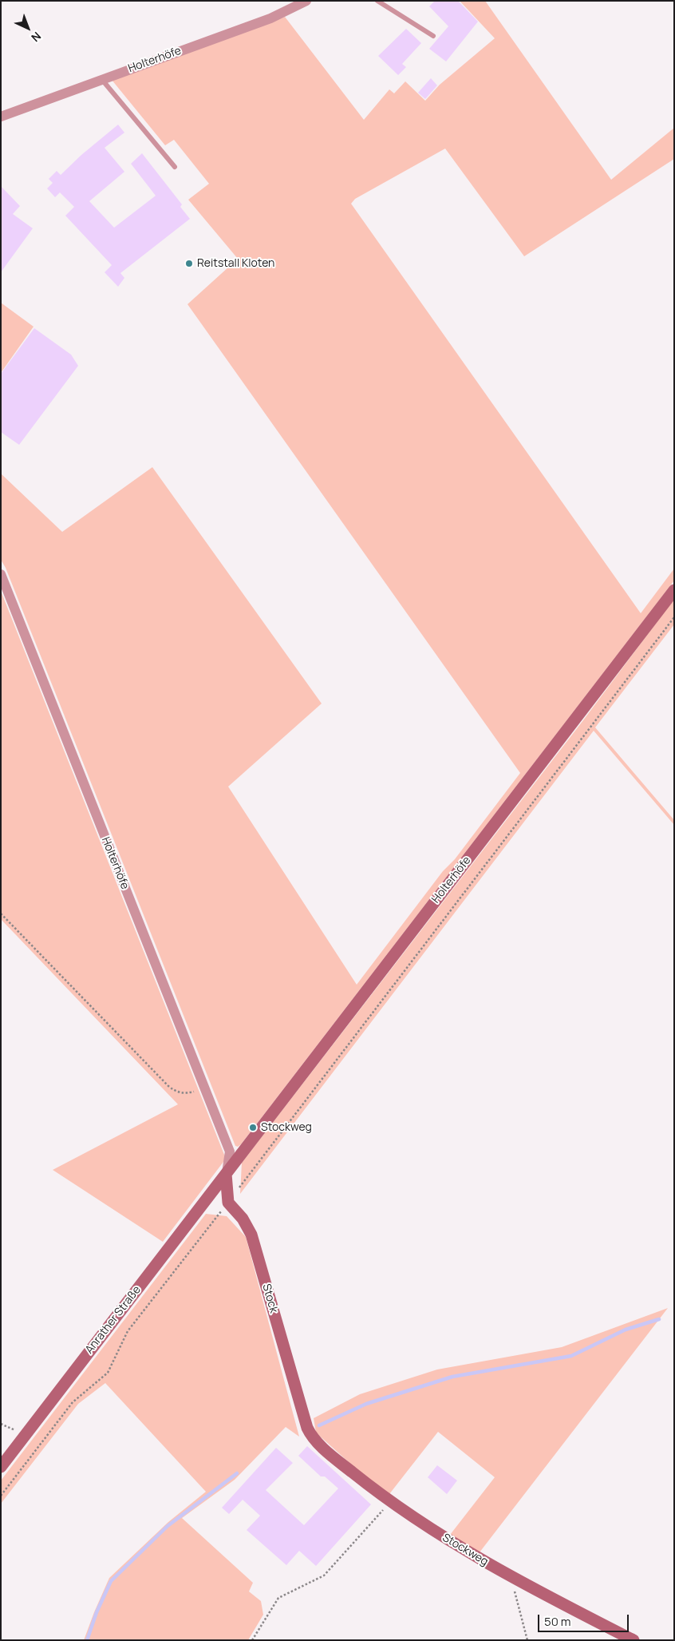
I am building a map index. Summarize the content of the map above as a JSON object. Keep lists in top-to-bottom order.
{
  "streets": {
    "main road": [
      "Holterhöfe",
      "Stock",
      "Anrather Straße",
      "Stockweg"
    ]
  },
  "crossings": [
    ["Holterhöfe", "Anrather Straße"],
    ["Stock", "Stockweg"]
  ],
  "places": ["Reitstall Kloten", "Stockweg"],
  "scale_bar": "50 m",
  "north": "bottom right"
}
